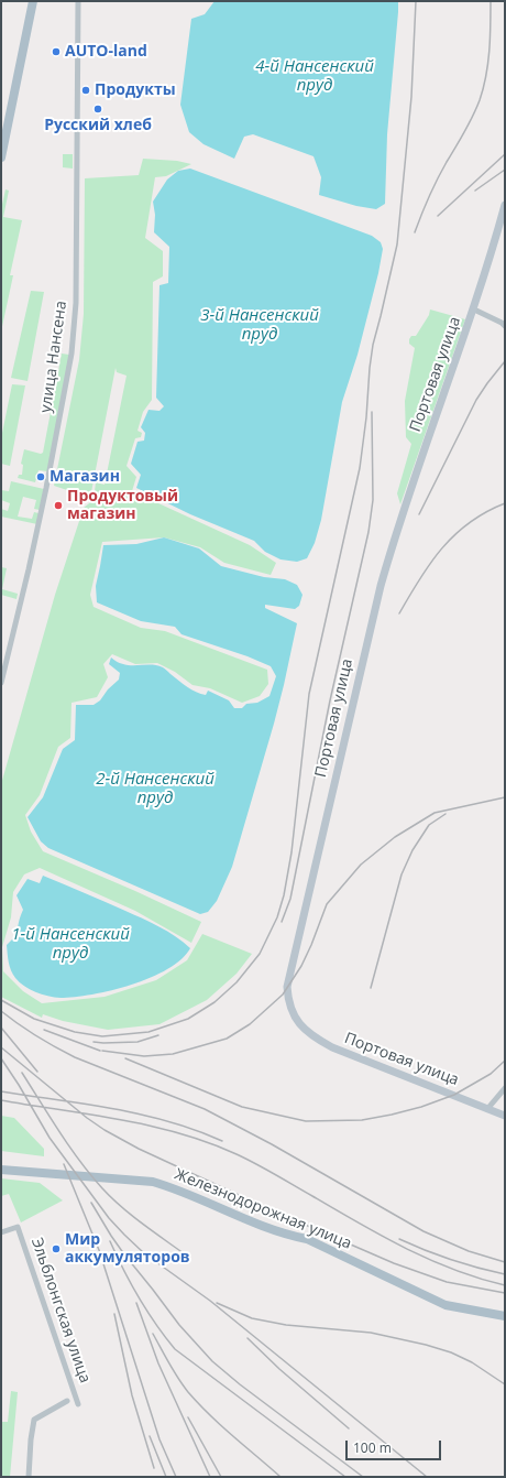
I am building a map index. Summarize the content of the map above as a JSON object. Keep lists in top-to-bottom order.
{
  "streets": {
    "main road": ["Портовая улица", "Железнодорожная улица"],
    "street": ["улица Нансена", "Эльблонгская улица"]
  },
  "water": [
    "4-й Нансенский пруд",
    "3-й Нансенский пруд",
    "2-й Нансенский пруд",
    "1-й Нансенский пруд"
  ],
  "places": [
    "AUTO-land",
    "Продукты",
    "Русский хлеб",
    "Магазин",
    "Продуктовый магазин",
    "Мир аккумуляторов"
  ],
  "scale_bar": "100 m"
}
